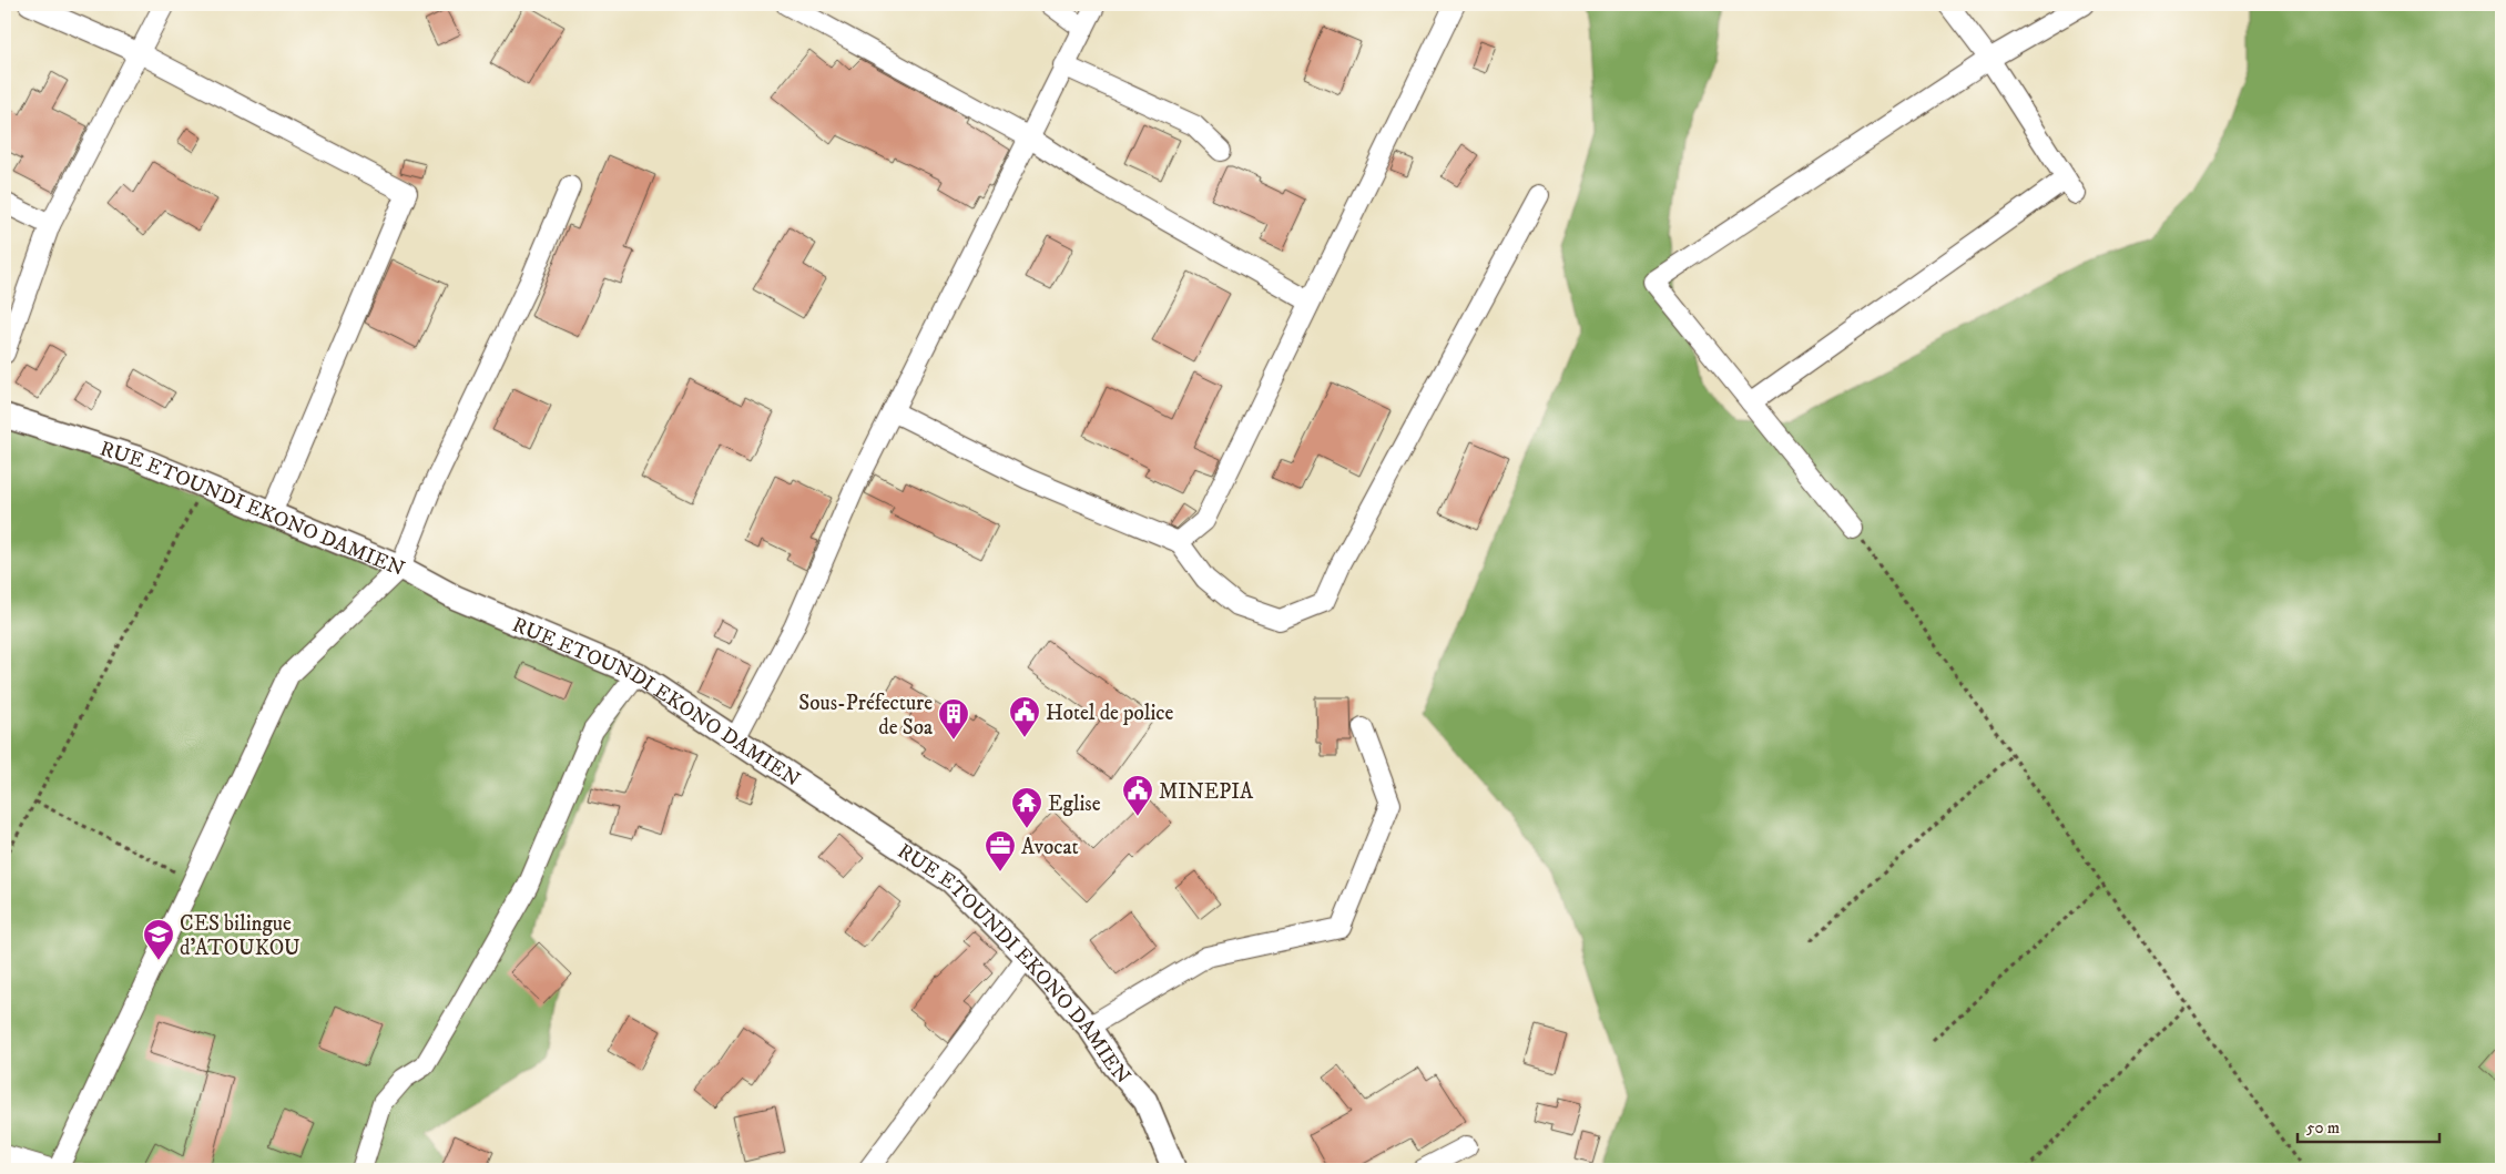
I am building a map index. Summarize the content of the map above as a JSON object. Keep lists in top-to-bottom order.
{
  "streets": {
    "street": ["RUE ETOUNDI EKONO DAMIEN"]
  },
  "places": {
    "public building": ["Hotel de police", "MINEPIA"],
    "building": ["Sous-Préfecture de Soa"],
    "temple": ["Eglise"],
    "office": ["Avocat"],
    "school or university": ["CES bilingue d'ATOUKOU"]
  },
  "scale_bar": "50 m"
}
